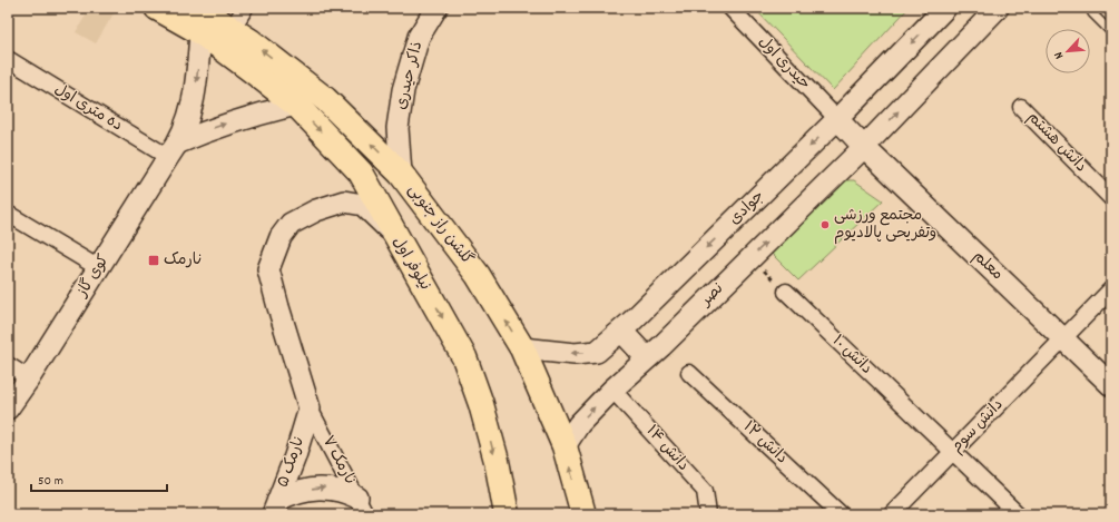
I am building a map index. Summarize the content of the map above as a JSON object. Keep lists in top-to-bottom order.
{
  "streets": {
    "main road": ["گلشن راز جنوبی", "نیلوفر اول"],
    "street": [
      "حیدری اول",
      "ذاکر حیدری",
      "ده متری اول",
      "دانش هشتم",
      "جوادی",
      "معلم",
      "کوی گاز",
      "نصر",
      "دانش ۱۰",
      "دانش سوم",
      "دانش ۱۲",
      "دانش ۱۴",
      "نارمک ۷",
      "نارمک ۵"
    ]
  },
  "crossings": [
    ["حیدری اول", "جوادی"],
    ["حیدری اول", "معلم"],
    ["ذاکر حیدری", "گلشن راز جنوبی"],
    ["ده متری اول", "کوی گاز"],
    ["جوادی", "گلشن راز جنوبی"],
    ["جوادی", "معلم"],
    ["گلشن راز جنوبی", "نصر"],
    ["نیلوفر اول", "نارمک ۷"],
    ["نیلوفر اول", "نارمک ۵"],
    ["معلم", "نصر"],
    ["معلم", "دانش سوم"],
    ["نصر", "دانش ۱۴"],
    ["دانش ۱۰", "دانش سوم"],
    ["نارمک ۷", "نارمک ۵"]
  ],
  "one_way": ["جوادی", "نیلوفر اول", "نصر"],
  "places": {
    "other": ["مجتمع ورزشی وتفریحی پالادیوم"],
    "transit": ["نارمک"]
  },
  "scale_bar": "50 m",
  "north": "bottom left"
}
